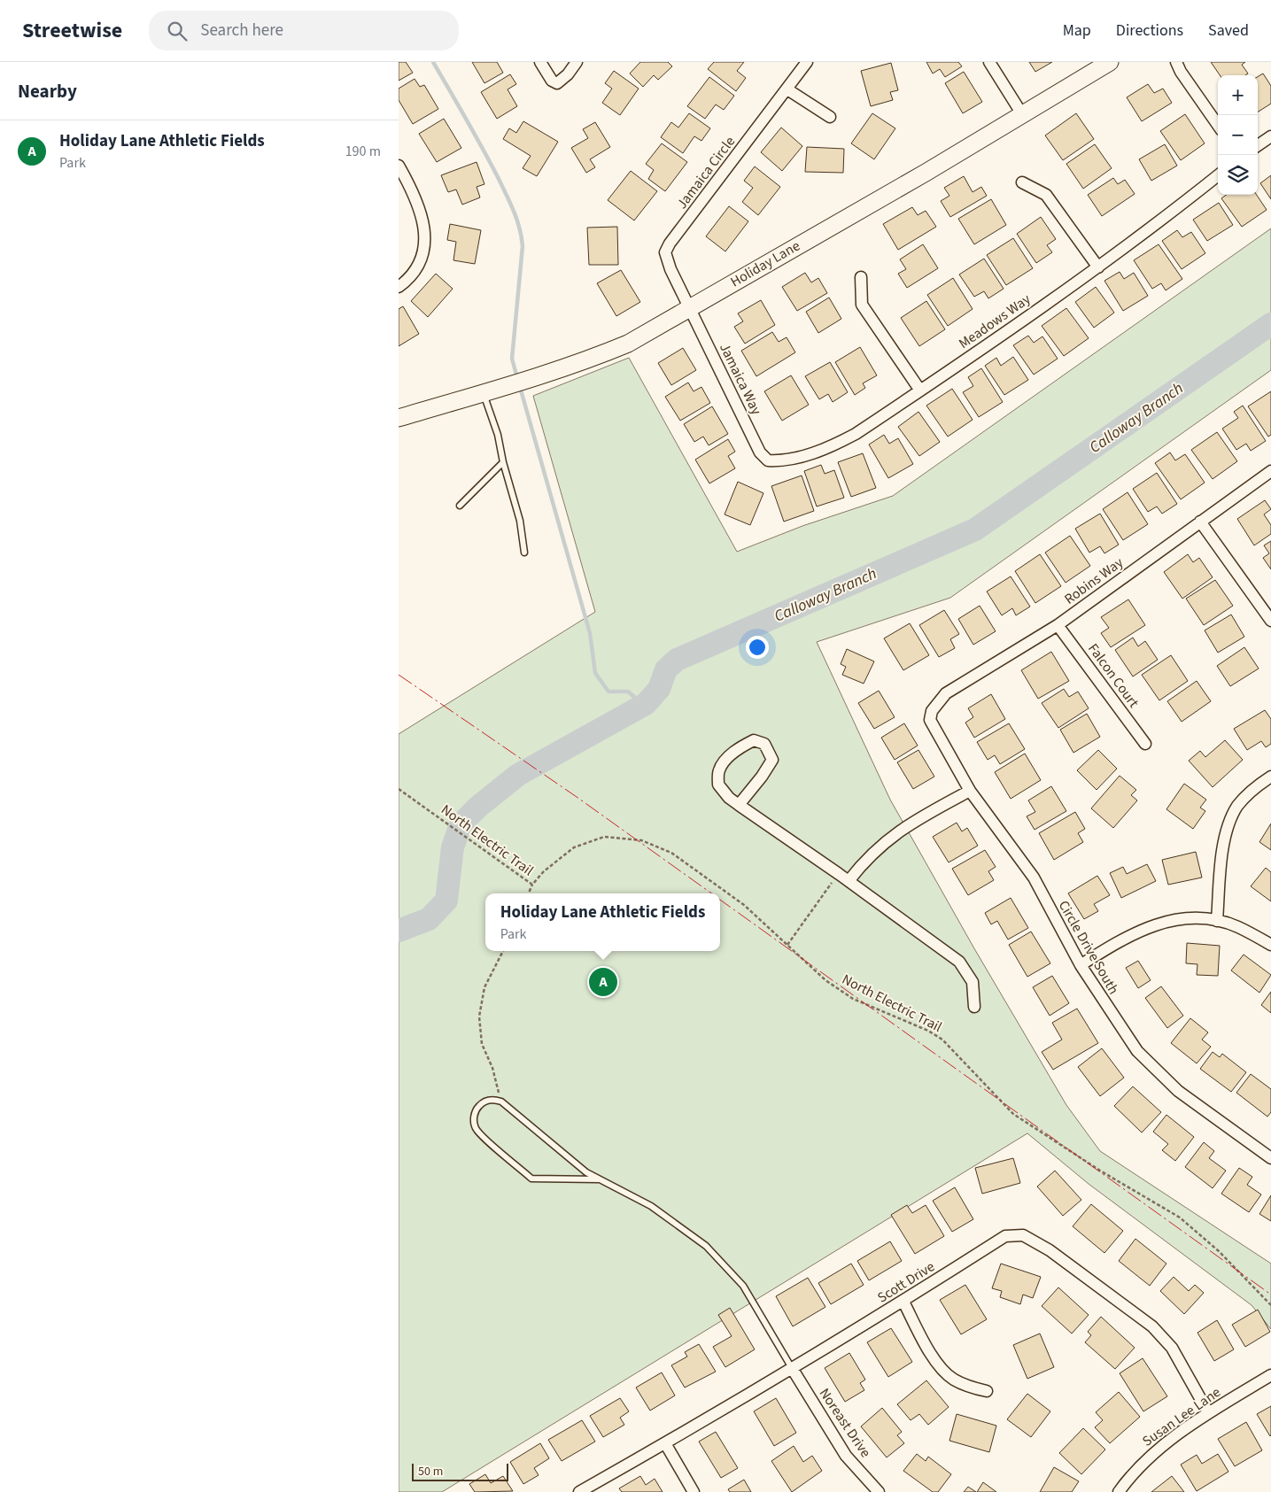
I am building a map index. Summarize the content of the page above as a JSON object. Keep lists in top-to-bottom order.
{
  "streets": {
    "street": [
      "Jamaica Circle",
      "Holiday Lane",
      "Meadows Way",
      "Jamaica Way",
      "Robins Way",
      "Falcon Court",
      "Circle Drive South",
      "Scott Drive",
      "Susan Lee Lane",
      "Noreast Drive"
    ],
    "path": ["North Electric Trail"]
  },
  "crossings": [
    ["Jamaica Circle", "Holiday Lane"],
    ["Jamaica Circle", "Jamaica Way"],
    ["Holiday Lane", "Jamaica Way"],
    ["Meadows Way", "Jamaica Way"],
    ["Robins Way", "Falcon Court"],
    ["Robins Way", "Circle Drive South"],
    ["Scott Drive", "Susan Lee Lane"],
    ["Scott Drive", "Noreast Drive"]
  ],
  "water": ["Calloway Branch"],
  "scale_bar": "50 m",
  "page": {
    "header": "Streetwise",
    "search": "Search here",
    "nav": ["Map", "Directions", "Saved"],
    "heading": "Nearby",
    "map_buttons": ["+", "−"],
    "list": [
      {
        "mark": "A",
        "name": "Holiday Lane Athletic Fields",
        "note": "Park",
        "value": "190 m"
      }
    ],
    "popup": ["Holiday Lane Athletic Fields", "Park"],
    "pins": "A",
    "scale": "50 m"
  }
}
